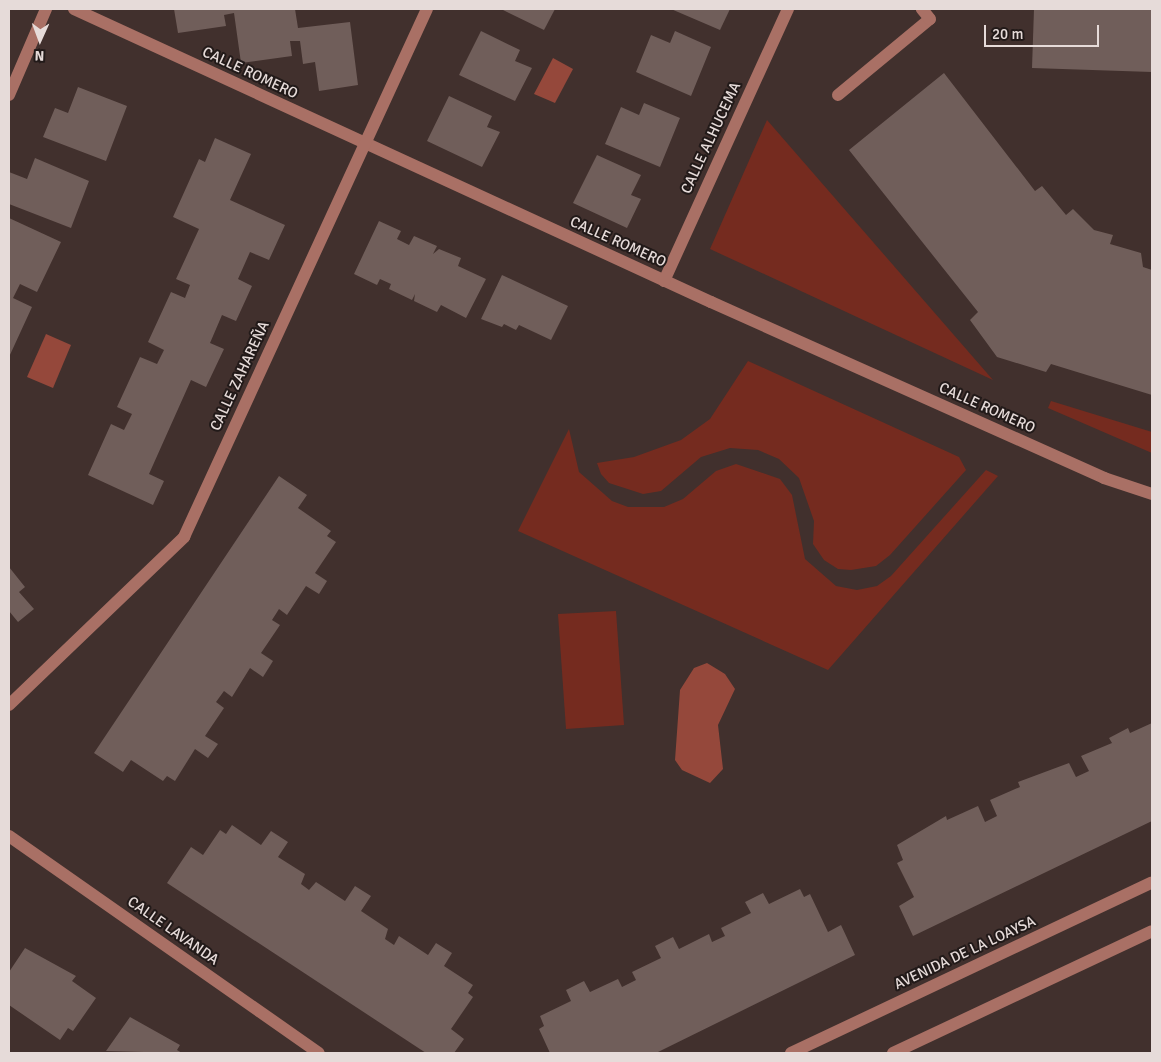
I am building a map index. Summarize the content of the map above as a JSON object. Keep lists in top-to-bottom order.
{
  "streets": {
    "street": [
      "CALLE ROMERO",
      "CALLE ALHUCEMA",
      "CALLE ZAHAREÑA",
      "CALLE LAVANDA",
      "AVENIDA DE LA LOAYSA"
    ]
  },
  "crossings": [
    ["CALLE ROMERO", "CALLE ALHUCEMA"],
    ["CALLE ROMERO", "CALLE ZAHAREÑA"]
  ],
  "scale_bar": "20 m",
  "north": "bottom"
}
